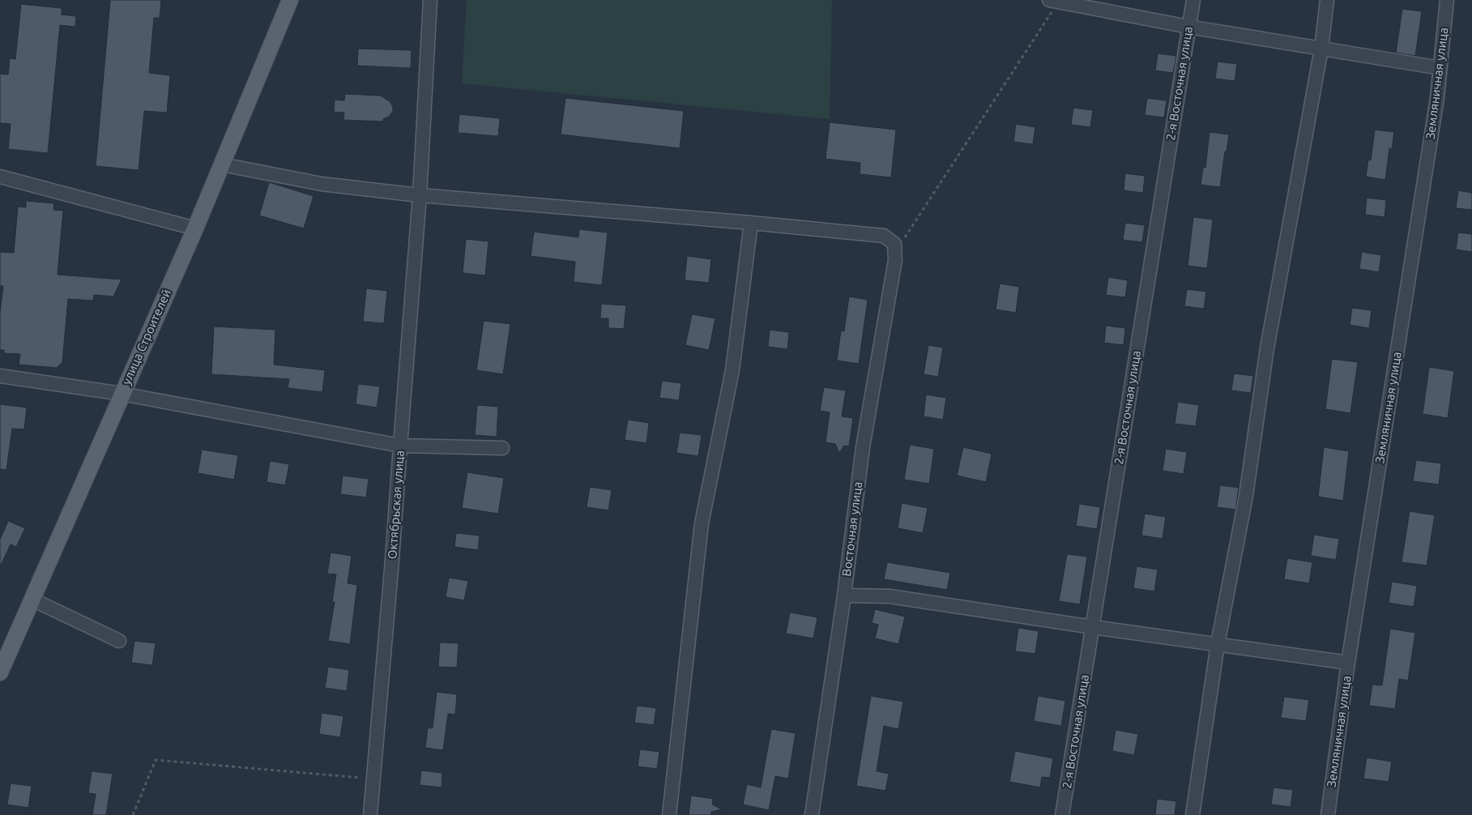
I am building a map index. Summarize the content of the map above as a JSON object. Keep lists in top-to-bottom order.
{
  "streets": {
    "main road": ["улица Строителей"],
    "street": [
      "2-я Восточная улица",
      "Земляничная улица",
      "Октябрьская улица",
      "Восточная улица"
    ]
  }
}
